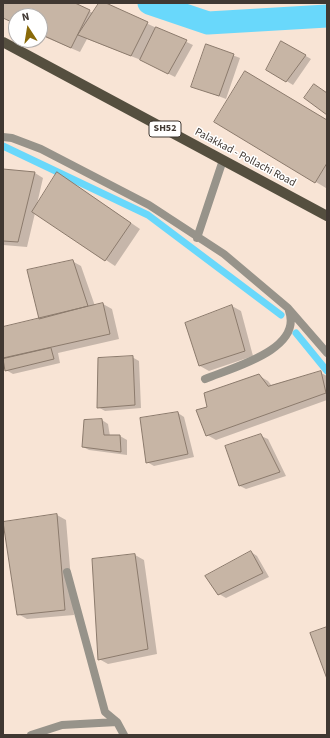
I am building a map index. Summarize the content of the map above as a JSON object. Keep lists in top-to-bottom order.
{
  "streets": {
    "main road": ["SH52", "Palakkad - Pollachi Road"]
  },
  "north": "top"
}
